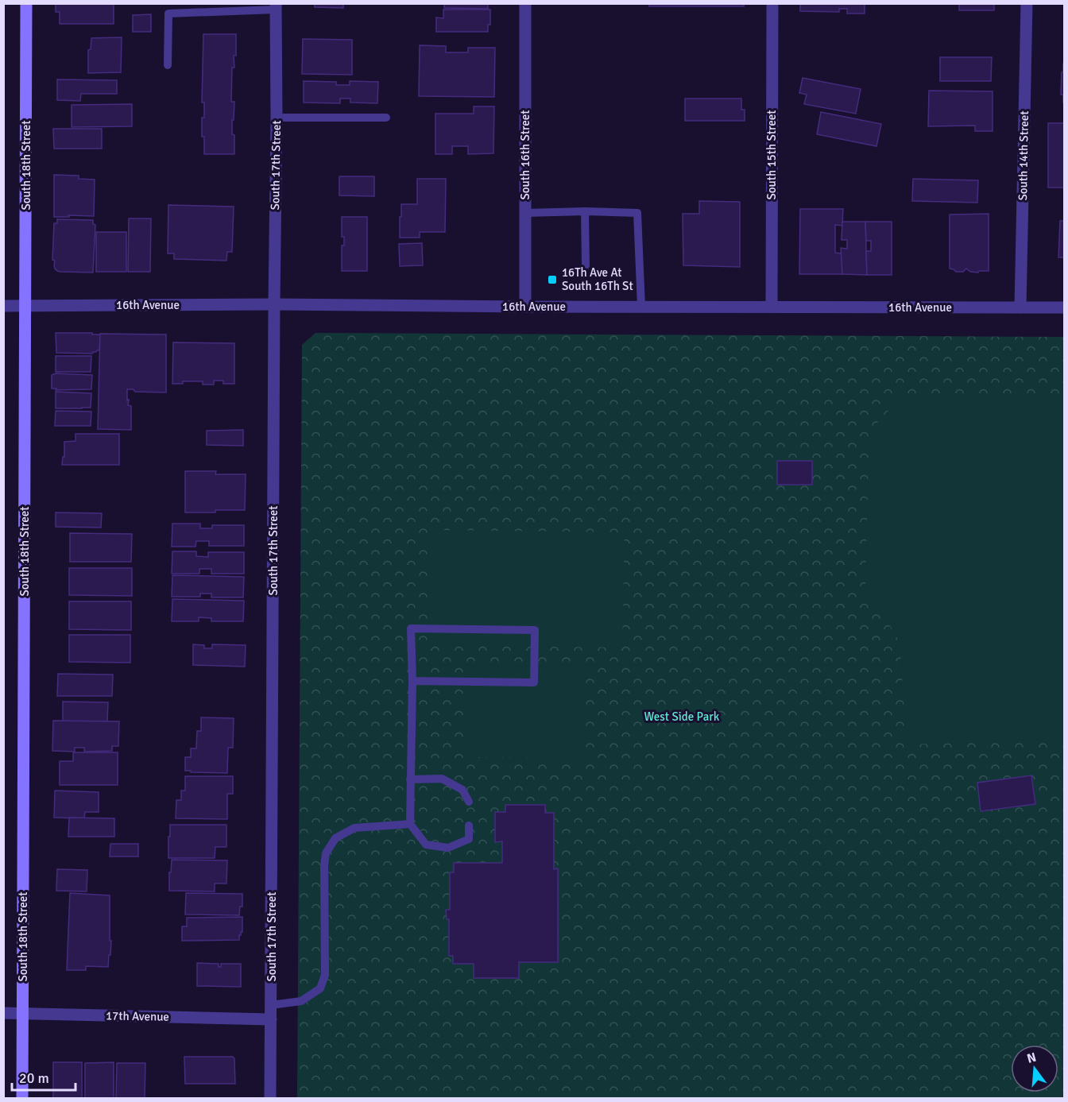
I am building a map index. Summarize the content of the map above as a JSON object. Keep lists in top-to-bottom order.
{
  "streets": {
    "street": [
      "South 16th Street",
      "South 15th Street",
      "South 14th Street",
      "South 18th Street",
      "South 17th Street",
      "16th Avenue",
      "17th Avenue"
    ]
  },
  "crossings": [
    ["South 16th Street", "16th Avenue"],
    ["South 15th Street", "16th Avenue"],
    ["South 14th Street", "16th Avenue"],
    ["South 18th Street", "16th Avenue"],
    ["South 18th Street", "17th Avenue"],
    ["South 17th Street", "16th Avenue"],
    ["South 17th Street", "17th Avenue"]
  ],
  "parks": ["West Side Park"],
  "places": {
    "transit": ["16Th Ave At South 16Th St"]
  },
  "scale_bar": "20 m",
  "north": "top"
}
